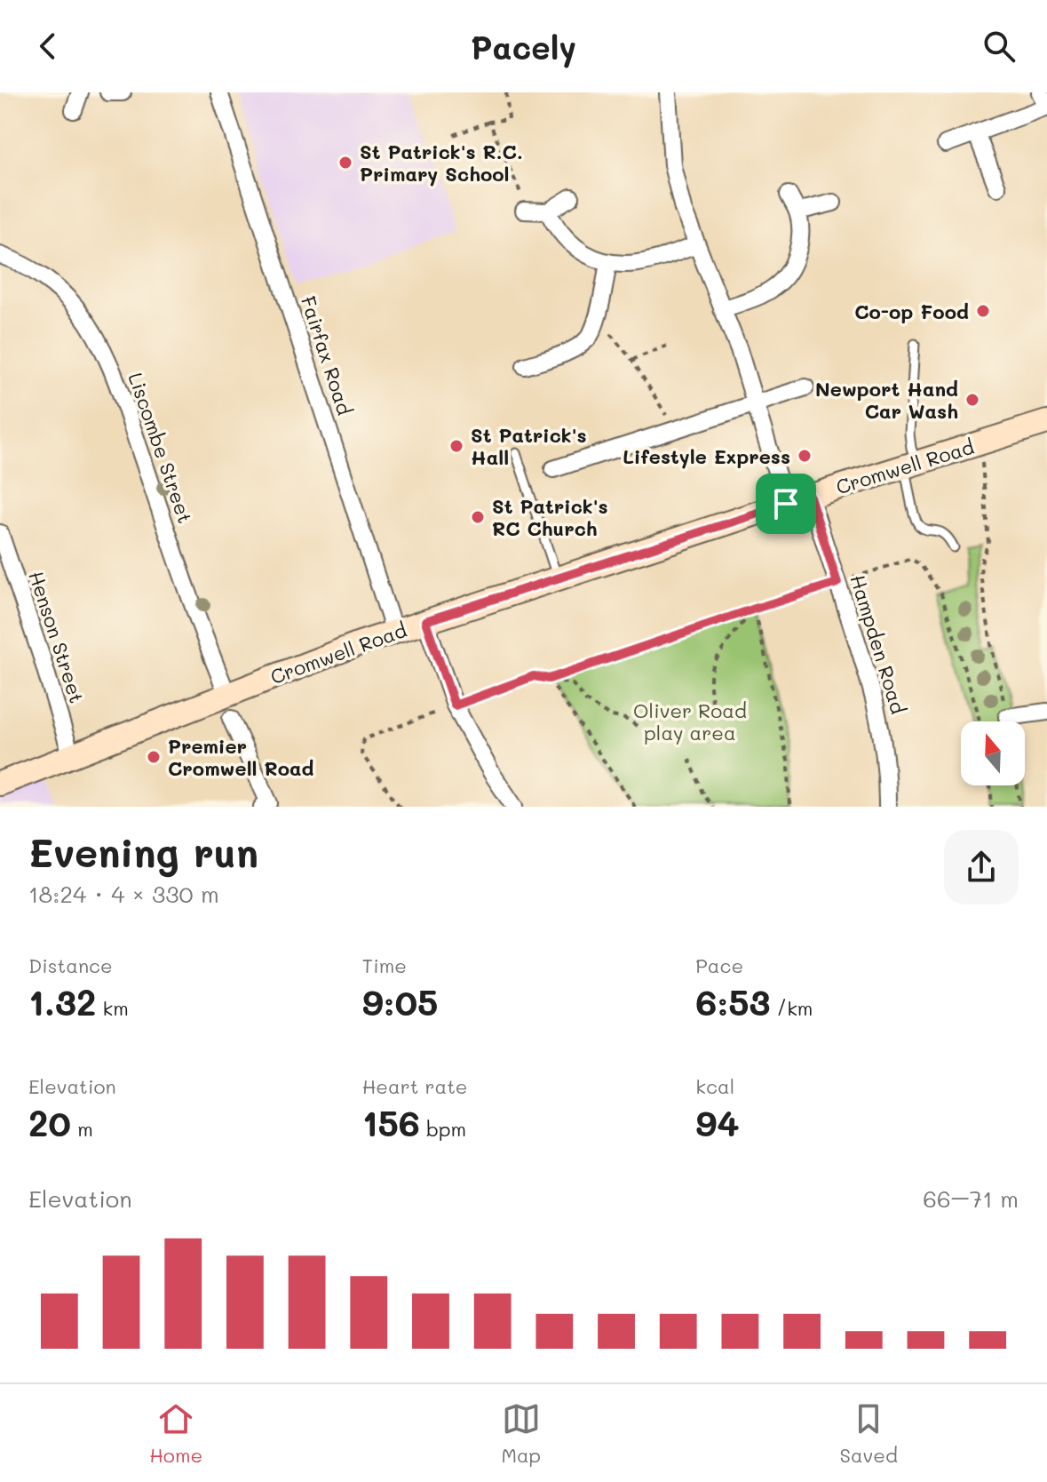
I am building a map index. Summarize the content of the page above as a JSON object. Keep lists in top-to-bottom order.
{
  "streets": {
    "street": [
      "Fairfax Road",
      "Liscombe Street",
      "Cromwell Road",
      "Henson Street",
      "Hampden Road"
    ]
  },
  "crossings": [
    ["Fairfax Road", "Cromwell Road"],
    ["Liscombe Street", "Cromwell Road"],
    ["Cromwell Road", "Henson Street"],
    ["Cromwell Road", "Hampden Road"]
  ],
  "parks": ["Oliver Road play area"],
  "places": [
    "St Patrick's R.C. Primary School",
    "Co-op Food",
    "Newport Hand Car Wash",
    "St Patrick's Hall",
    "Lifestyle Express",
    "St Patrick's RC Church",
    "Premier Cromwell Road"
  ],
  "north": "top",
  "page": {
    "header": "Pacely",
    "heading": ["Evening run", "18:24 · 4 × 330 m"],
    "stats": [
      ["Distance", "1.32 km"],
      ["Time", "9:05"],
      ["Pace", "6:53 /km"],
      ["Elevation", "20 m"],
      ["Heart rate", "156 bpm"],
      ["kcal", "94"]
    ],
    "chart": ["Elevation", "66–71 m"],
    "tabs": ["Home", "Map", "Saved"]
  }
}
